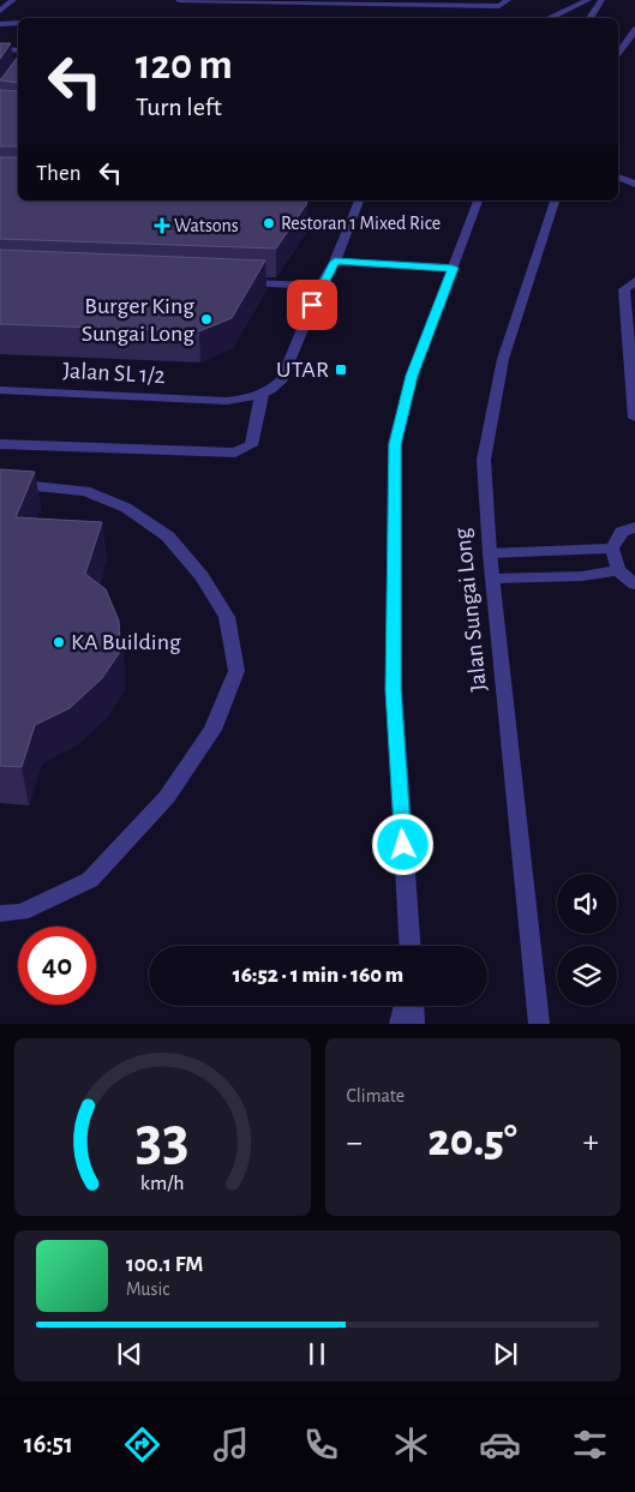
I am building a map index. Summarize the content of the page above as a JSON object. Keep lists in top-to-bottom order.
{
  "streets": {
    "street": ["Jalan SL 1/2", "Jalan Sungai Long"]
  },
  "places": {
    "other": ["Restoran 1 Mixed Rice", "Burger King Sungai Long", "KA Building"],
    "health": ["Watsons"],
    "transit": ["UTAR"]
  },
  "page": {
    "turn": ["120 m", "Turn left"],
    "then": "Then",
    "limit": "40",
    "trip": "16:52 · 1 min · 160 m",
    "tile": "Climate",
    "heat": ["−", "20.5°", "+"],
    "song": ["100.1 FM", "Music"],
    "tabs": "16:51",
    "gauge": ["33", "km/h"]
  }
}
